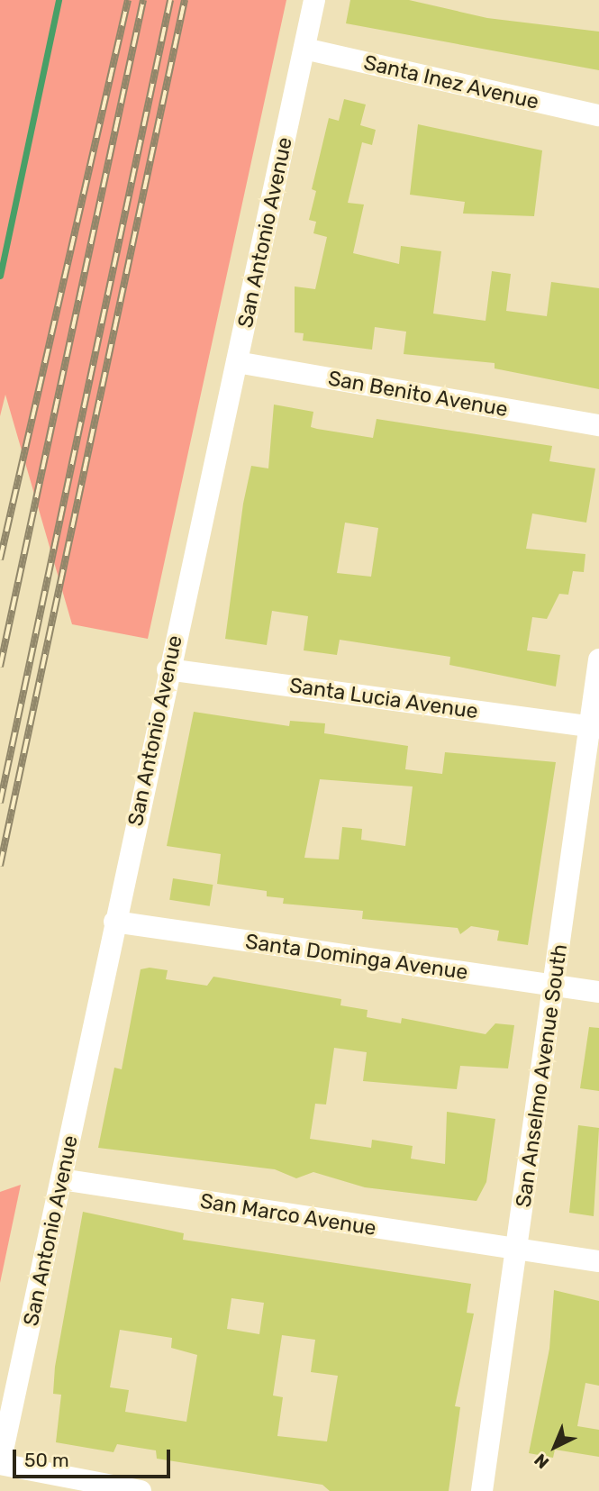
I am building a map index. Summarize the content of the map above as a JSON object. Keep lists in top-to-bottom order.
{
  "streets": {
    "street": [
      "Santa Inez Avenue",
      "San Antonio Avenue",
      "San Benito Avenue",
      "Santa Lucia Avenue",
      "Santa Dominga Avenue",
      "San Anselmo Avenue South",
      "San Marco Avenue"
    ]
  },
  "crossings": [
    ["Santa Inez Avenue", "San Antonio Avenue"],
    ["San Antonio Avenue", "San Benito Avenue"],
    ["San Antonio Avenue", "Santa Lucia Avenue"],
    ["San Antonio Avenue", "Santa Dominga Avenue"],
    ["San Antonio Avenue", "San Marco Avenue"],
    ["Santa Lucia Avenue", "San Anselmo Avenue South"],
    ["Santa Dominga Avenue", "San Anselmo Avenue South"],
    ["San Anselmo Avenue South", "San Marco Avenue"]
  ],
  "scale_bar": "50 m",
  "north": "bottom left"
}
